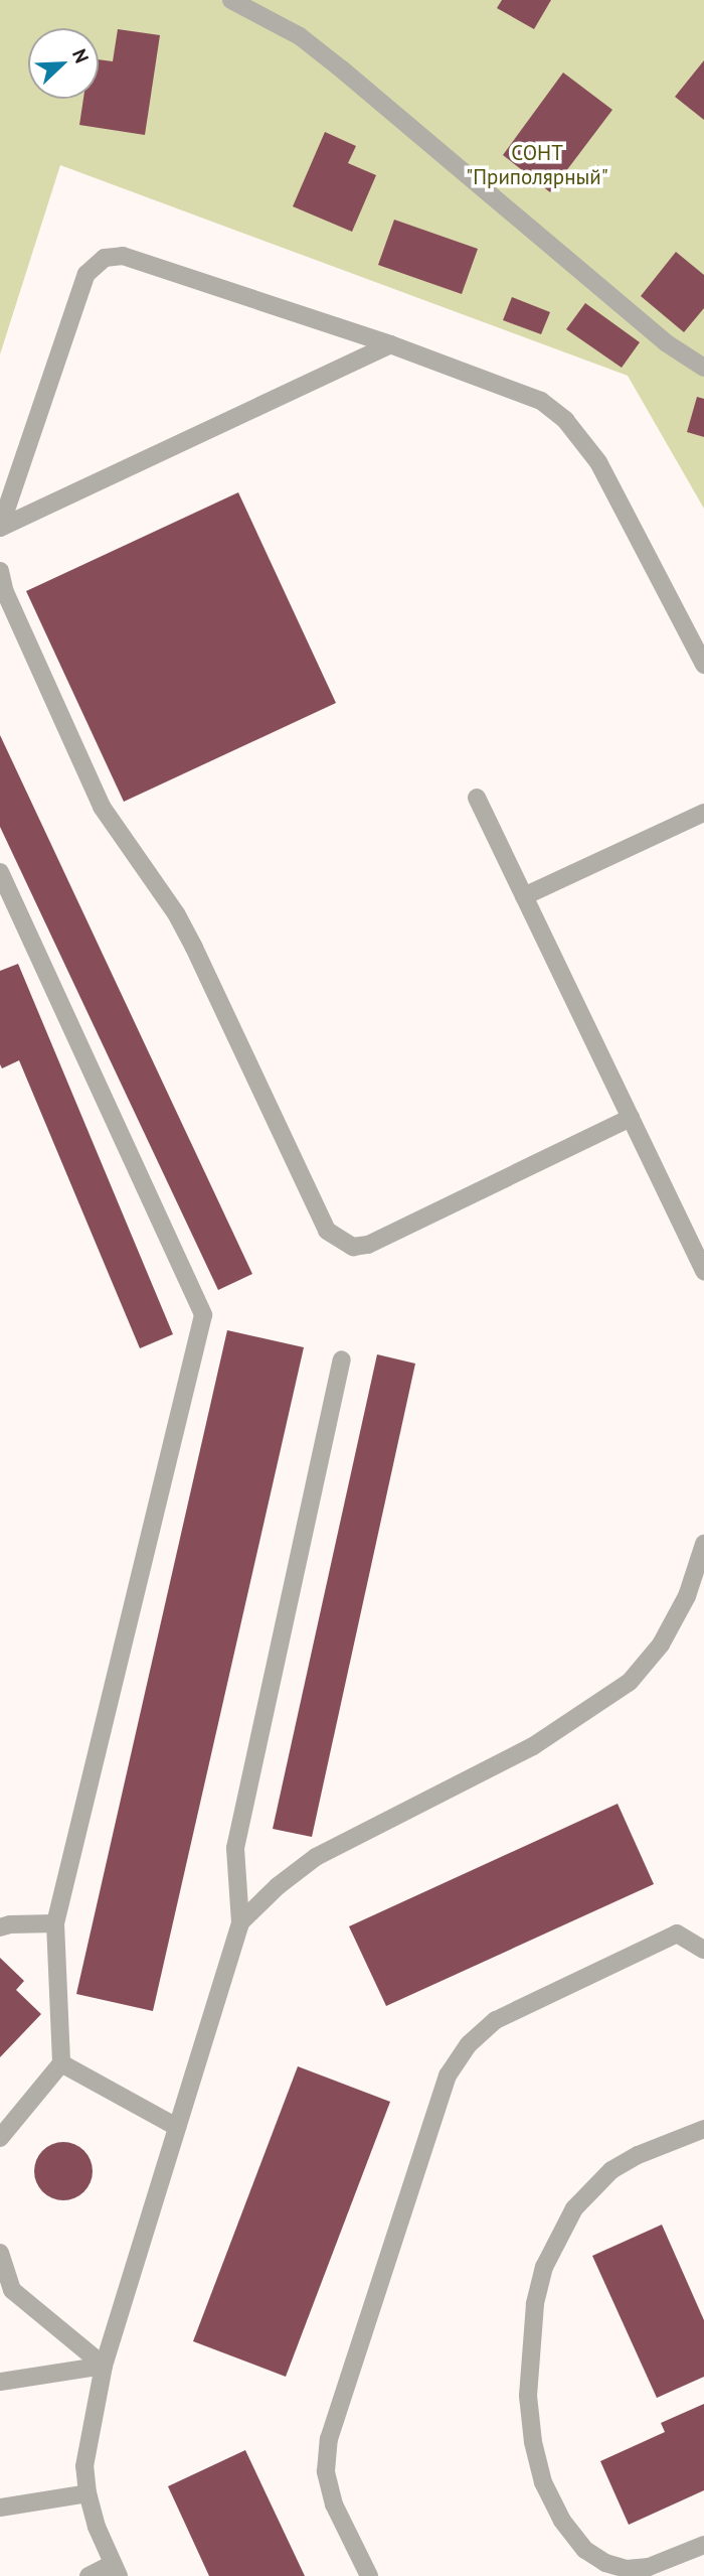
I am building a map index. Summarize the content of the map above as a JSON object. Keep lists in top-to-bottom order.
{
  "parks": ["СОНТ \"Приполярный\""],
  "north": "top right"
}
